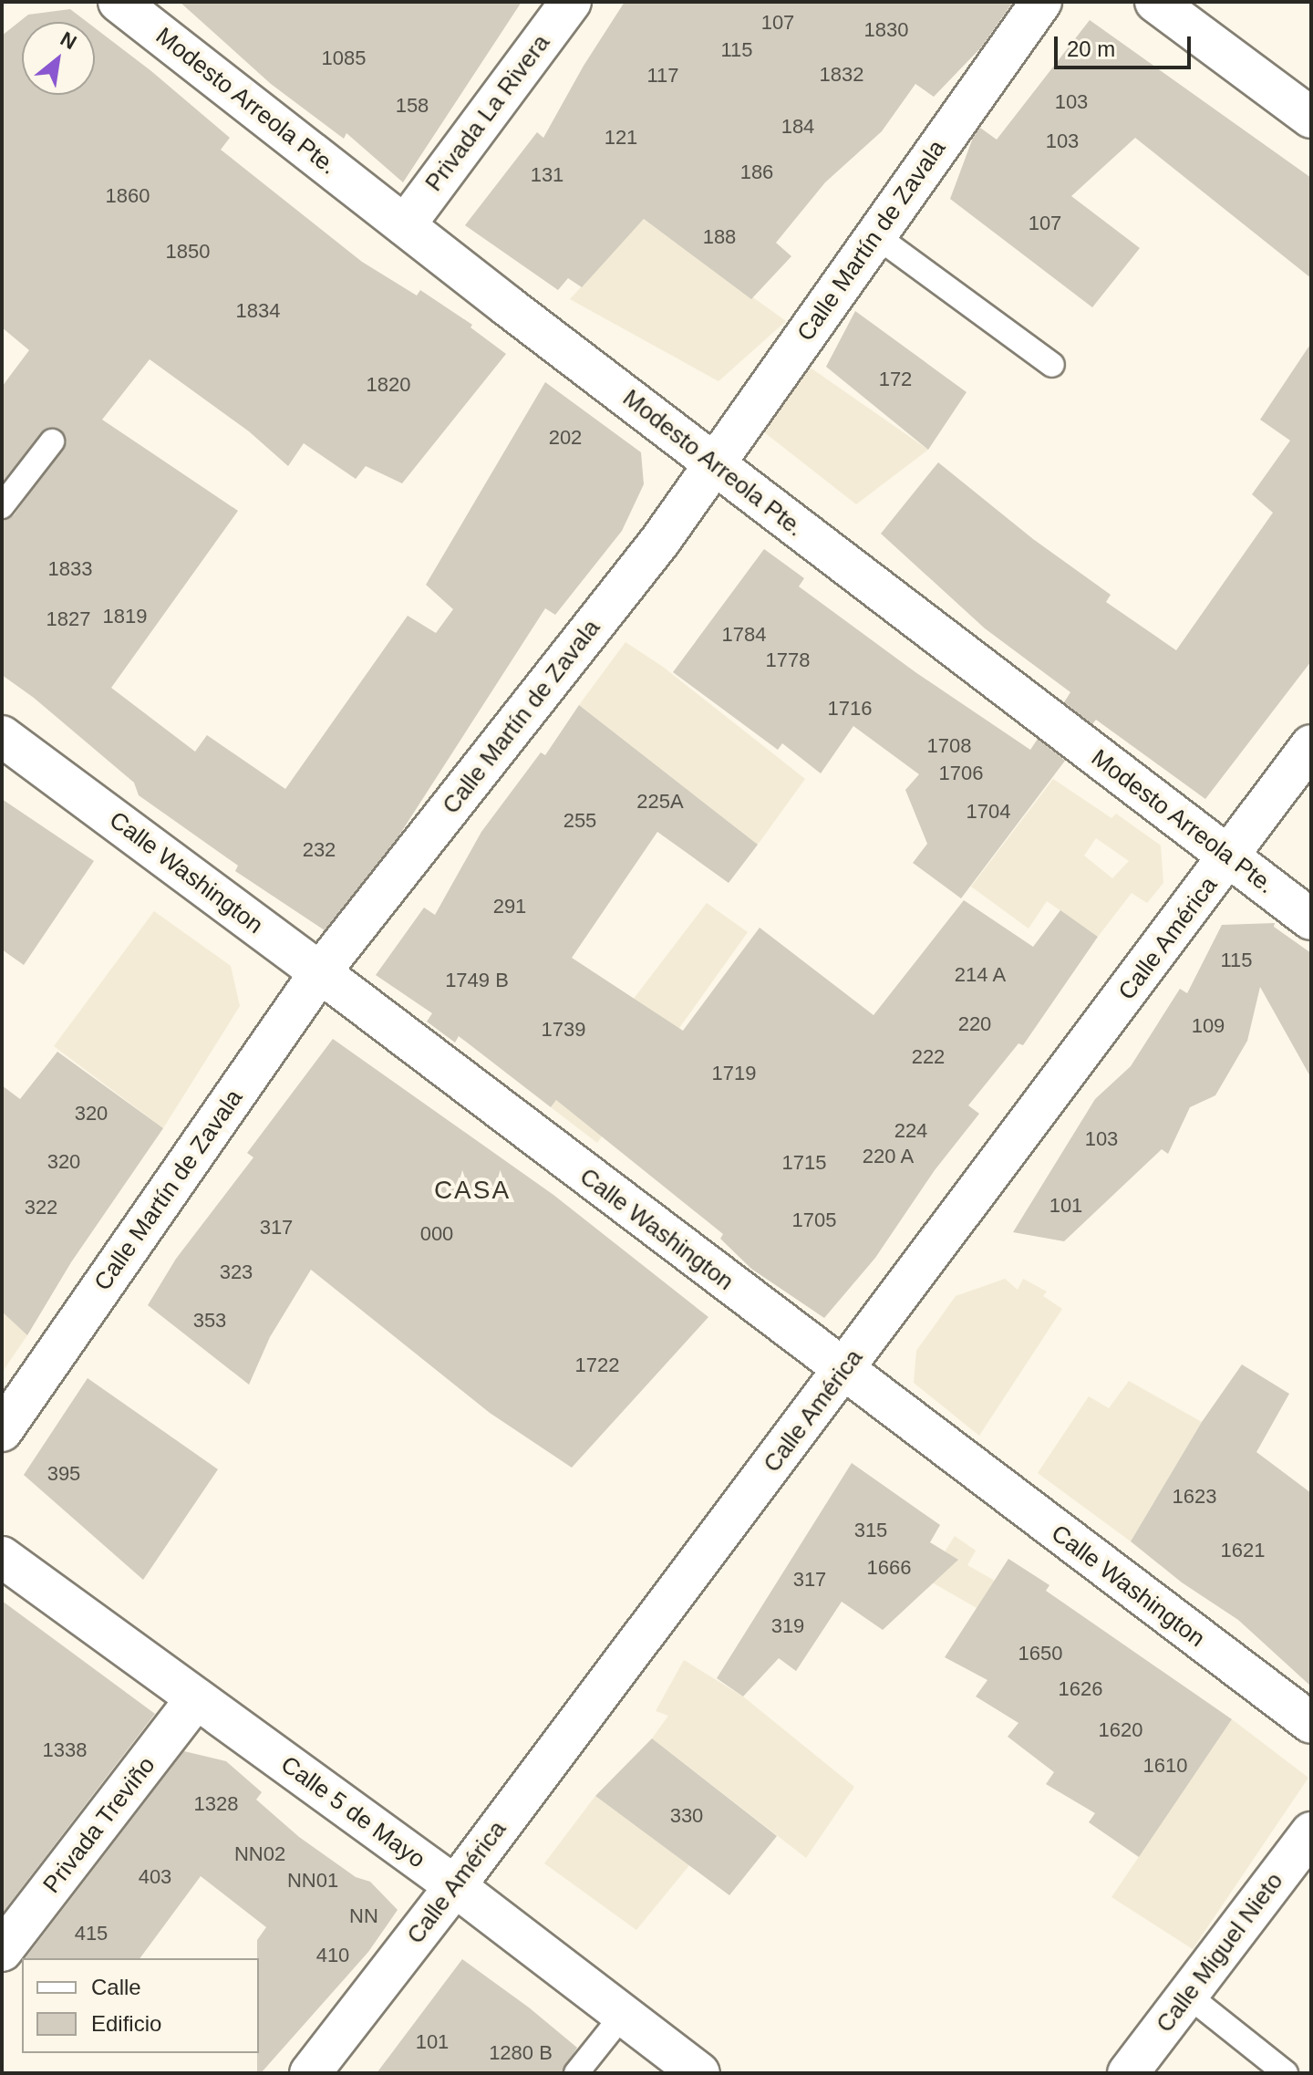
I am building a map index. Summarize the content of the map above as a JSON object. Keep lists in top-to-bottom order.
{
  "streets": {
    "street": [
      "Modesto Arreola Pte.",
      "Privada La Rivera",
      "Calle Martín de Zavala",
      "Calle Washington",
      "Calle América",
      "Calle 5 de Mayo",
      "Privada Treviño",
      "Calle Miguel Nieto"
    ]
  },
  "crossings": [
    ["Modesto Arreola Pte.", "Privada La Rivera"],
    ["Modesto Arreola Pte.", "Calle Martín de Zavala"],
    ["Modesto Arreola Pte.", "Calle América"],
    ["Calle Martín de Zavala", "Calle Washington"],
    ["Calle Washington", "Calle América"],
    ["Calle América", "Calle 5 de Mayo"],
    ["Calle 5 de Mayo", "Privada Treviño"]
  ],
  "districts": ["CASA"],
  "house_numbers": [
    "107",
    "1830",
    "115",
    "1085",
    "1832",
    "117",
    "103",
    "158",
    "184",
    "121",
    "103",
    "186",
    "131",
    "1860",
    "107",
    "188",
    "1850",
    "1834",
    "172",
    "1820",
    "202",
    "1833",
    "1819",
    "1827",
    "1784",
    "1778",
    "1716",
    "1708",
    "1706",
    "225A",
    "1704",
    "255",
    "232",
    "291",
    "115",
    "214 A",
    "1749 B",
    "220",
    "109",
    "1739",
    "222",
    "1719",
    "320",
    "224",
    "103",
    "220 A",
    "320",
    "1715",
    "101",
    "322",
    "1705",
    "317",
    "000",
    "323",
    "353",
    "1722",
    "395",
    "1623",
    "315",
    "1621",
    "1666",
    "317",
    "319",
    "1650",
    "1626",
    "1620",
    "1338",
    "1610",
    "1328",
    "330",
    "NN02",
    "403",
    "NN01",
    "NN",
    "415",
    "410",
    "101",
    "1280 B"
  ],
  "legend": ["Calle", "Edificio"],
  "scale_bar": "20 m",
  "north": "top right"
}
